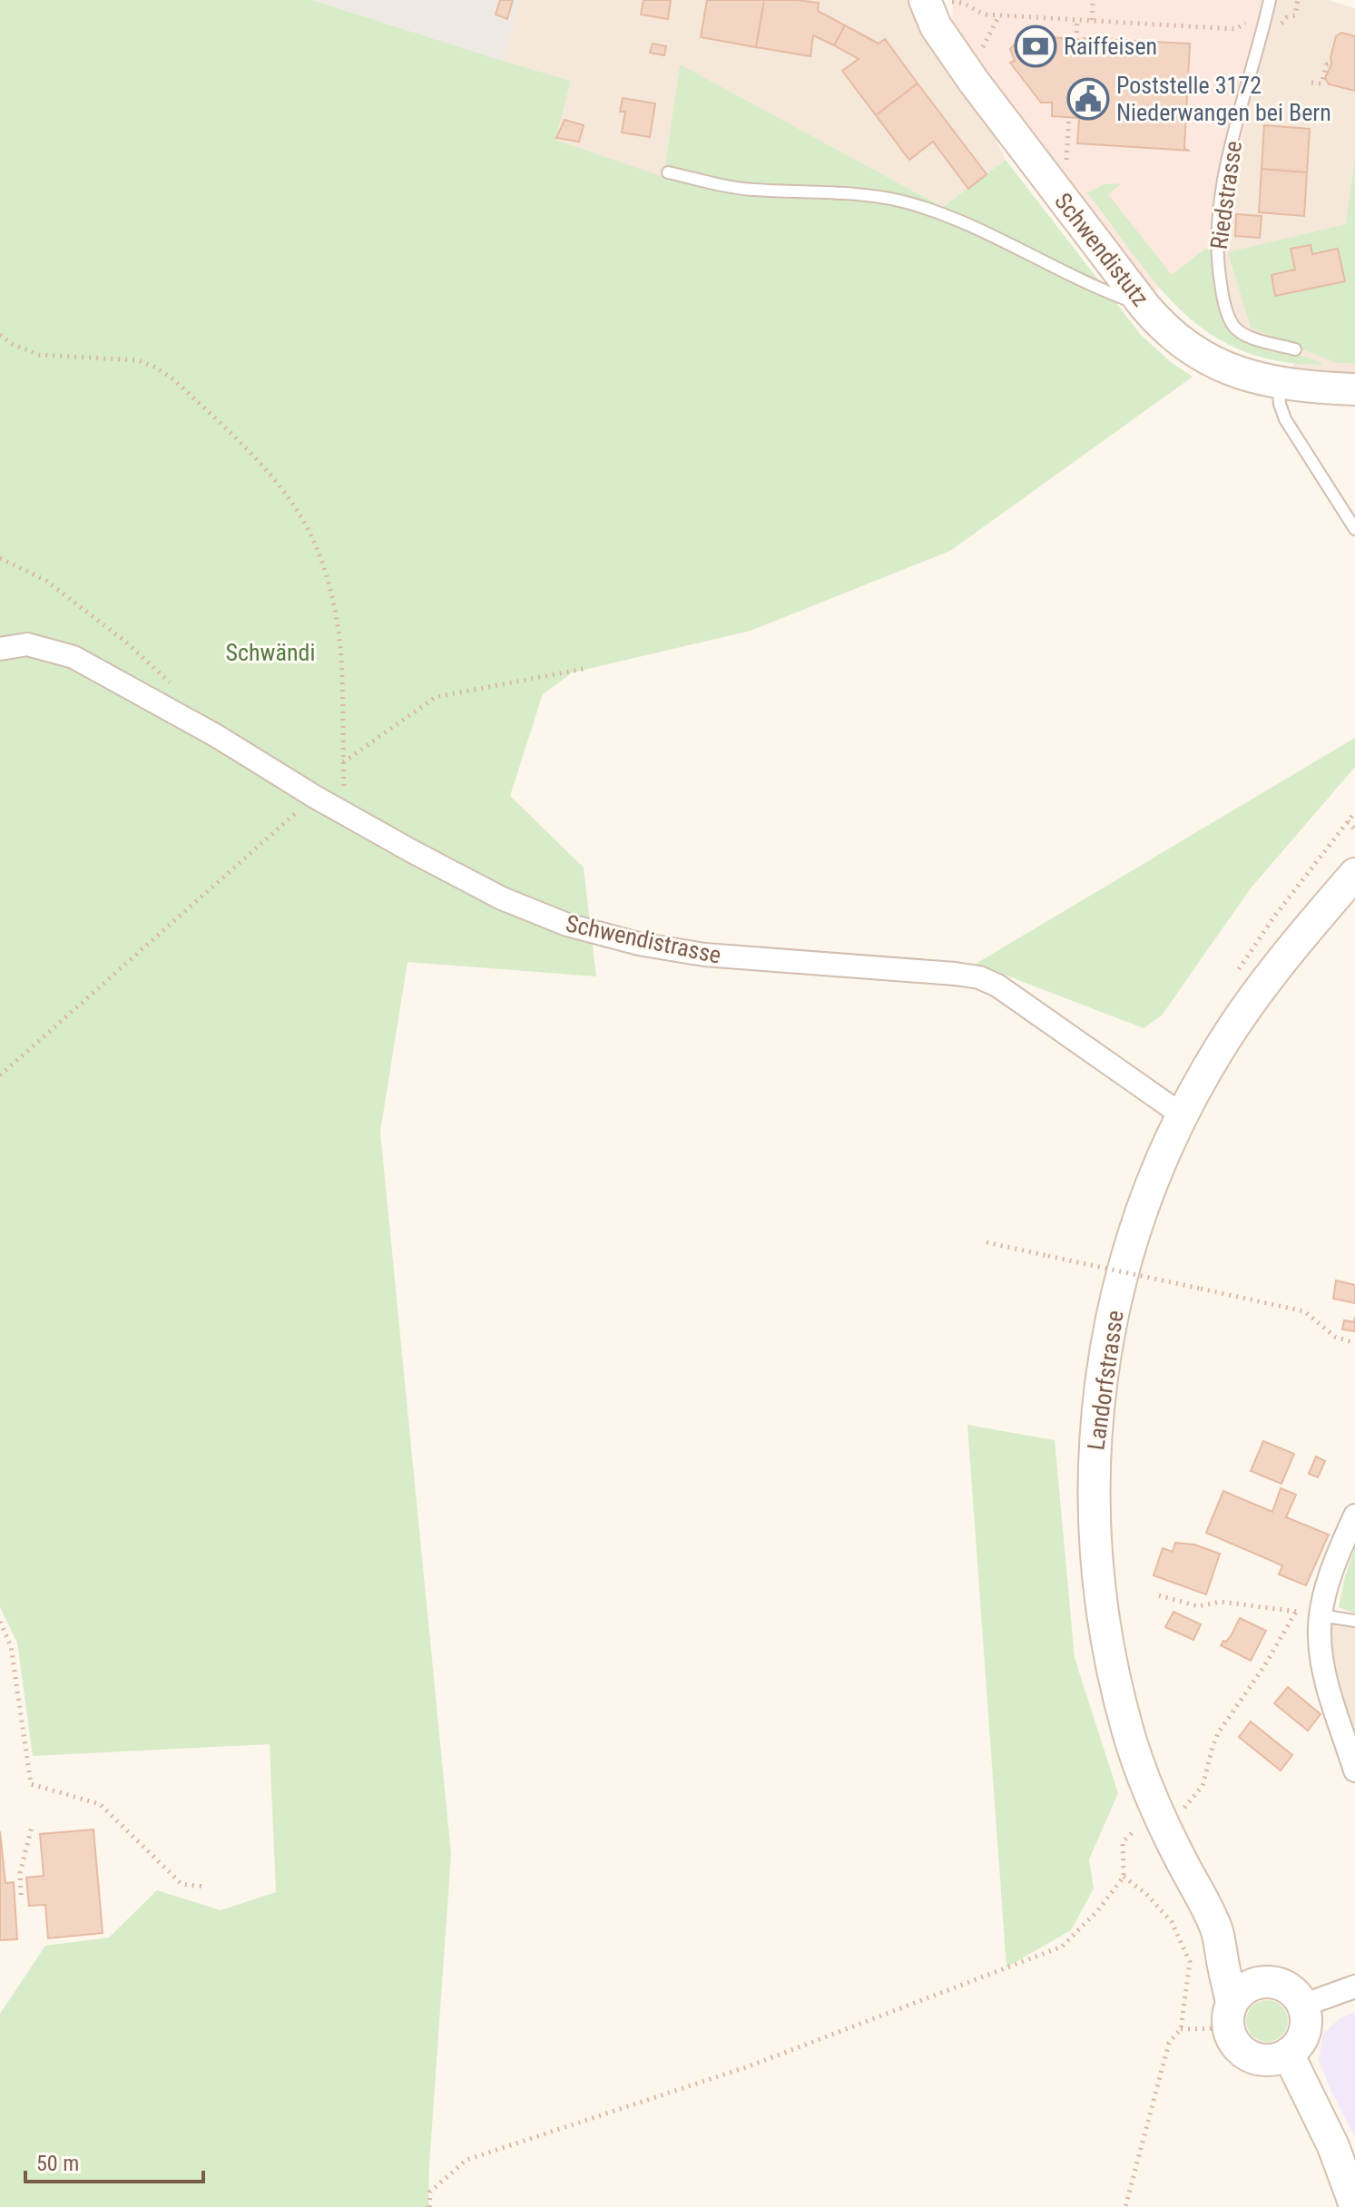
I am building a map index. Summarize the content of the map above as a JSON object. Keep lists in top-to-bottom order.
{
  "streets": {
    "street": ["Schwendistutz", "Schwendistrasse", "Landorfstrasse"],
    "lane": ["Riedstrasse"]
  },
  "crossings": [
    ["Schwendistrasse", "Landorfstrasse"]
  ],
  "parks": ["Schwändi"],
  "places": {
    "bank": ["Raiffeisen"],
    "public building": ["Poststelle 3172 Niederwangen bei Bern"]
  },
  "scale_bar": "50 m"
}
